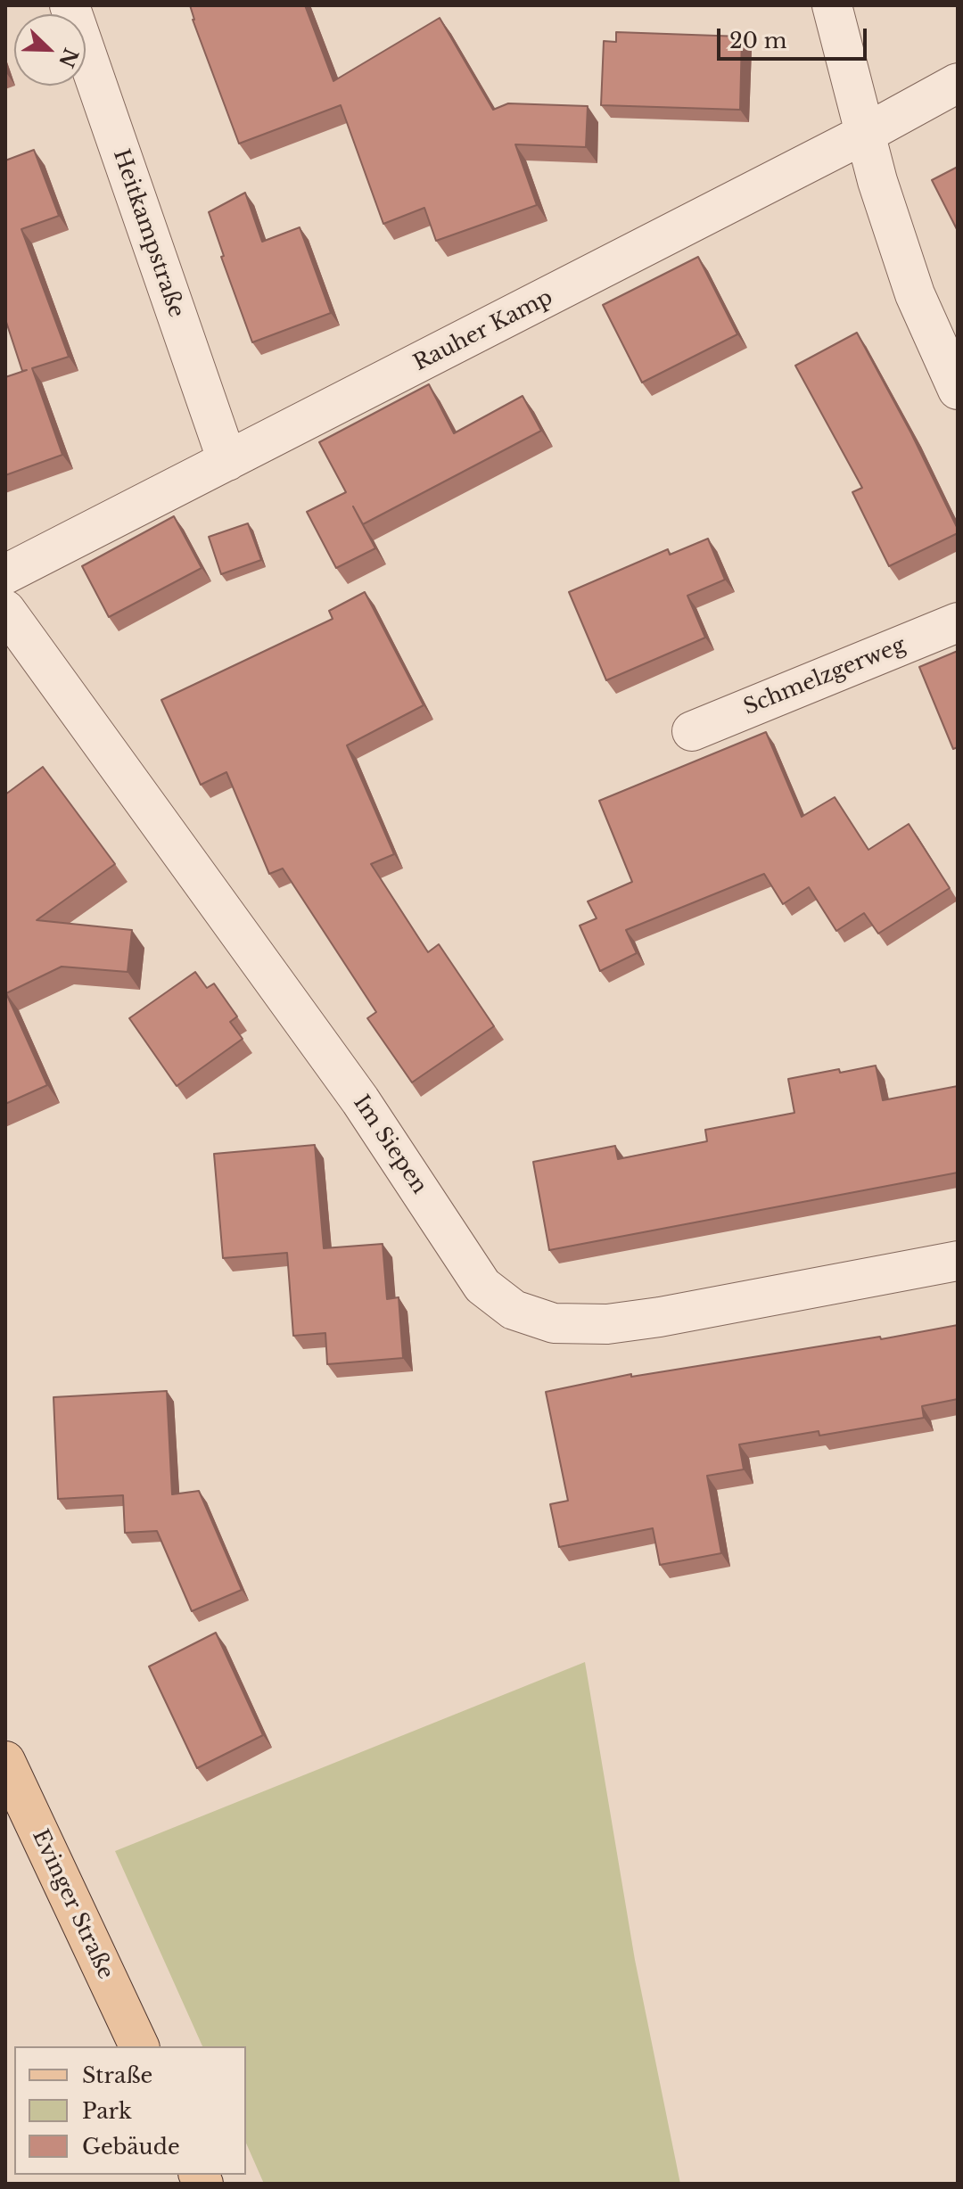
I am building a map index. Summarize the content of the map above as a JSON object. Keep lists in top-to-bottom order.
{
  "streets": {
    "main road": ["Evinger Straße"],
    "street": [
      "Heitkampstraße",
      "Rauher Kamp",
      "Schmelzgerweg",
      "Im Siepen"
    ]
  },
  "crossings": [
    ["Heitkampstraße", "Rauher Kamp"]
  ],
  "legend": ["Straße", "Park", "Gebäude"],
  "scale_bar": "20 m",
  "north": "bottom right"
}
